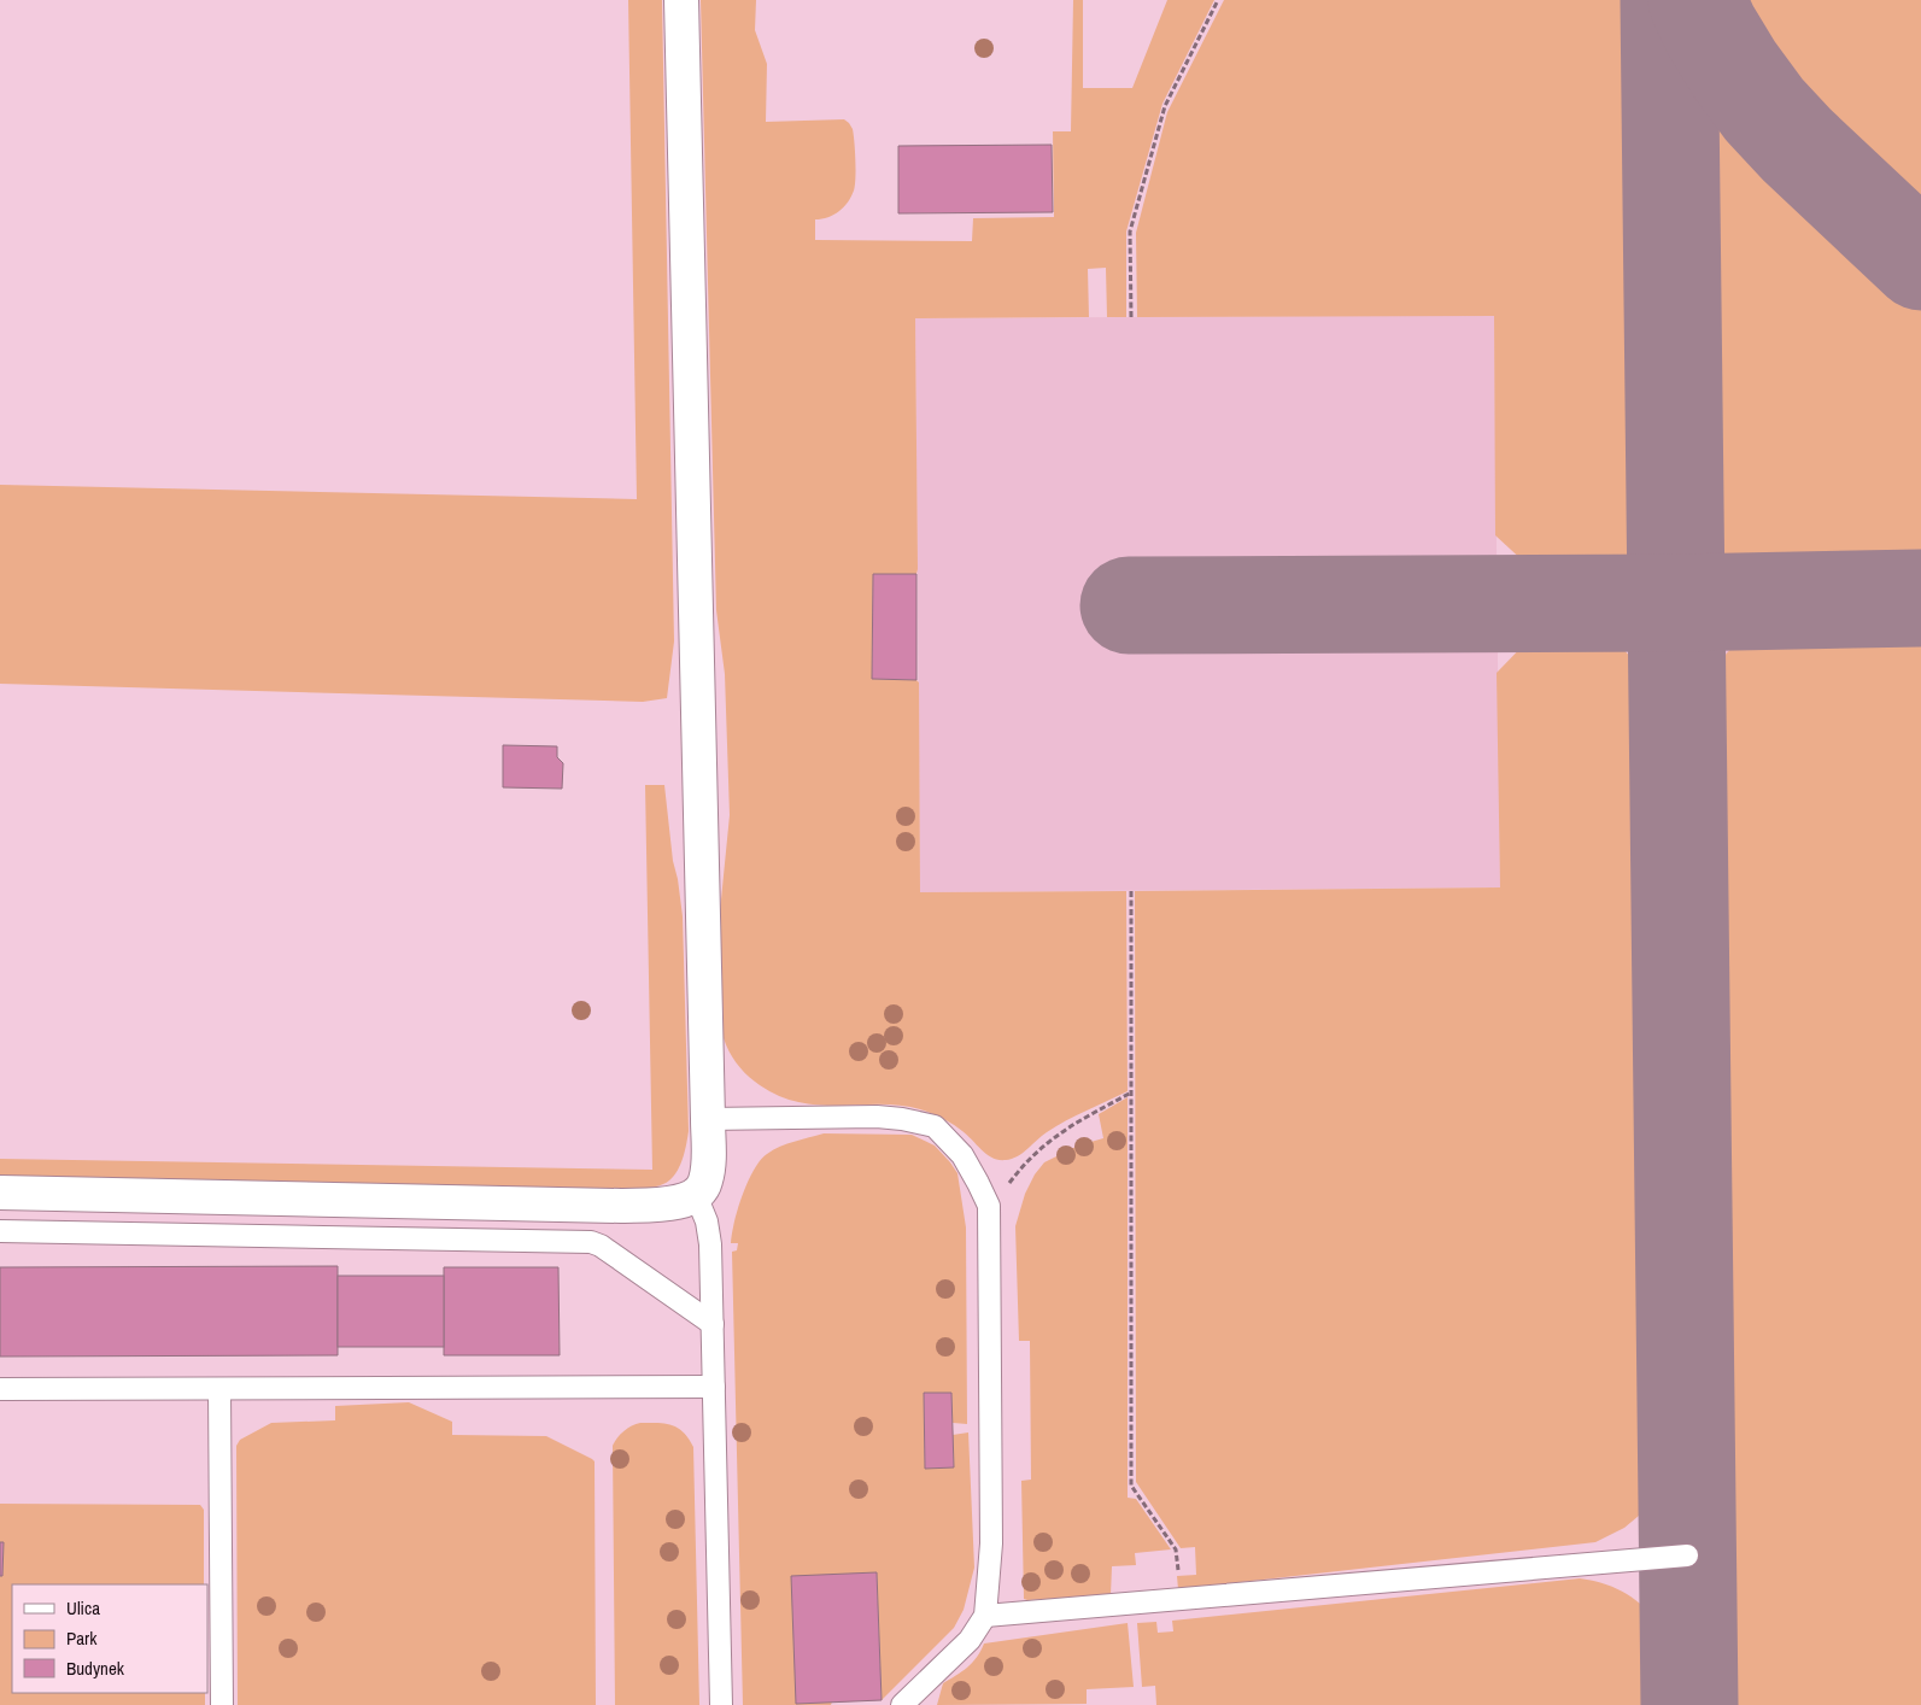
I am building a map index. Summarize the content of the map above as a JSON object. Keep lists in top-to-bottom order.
{
  "legend": ["Ulica", "Park", "Budynek"]
}
